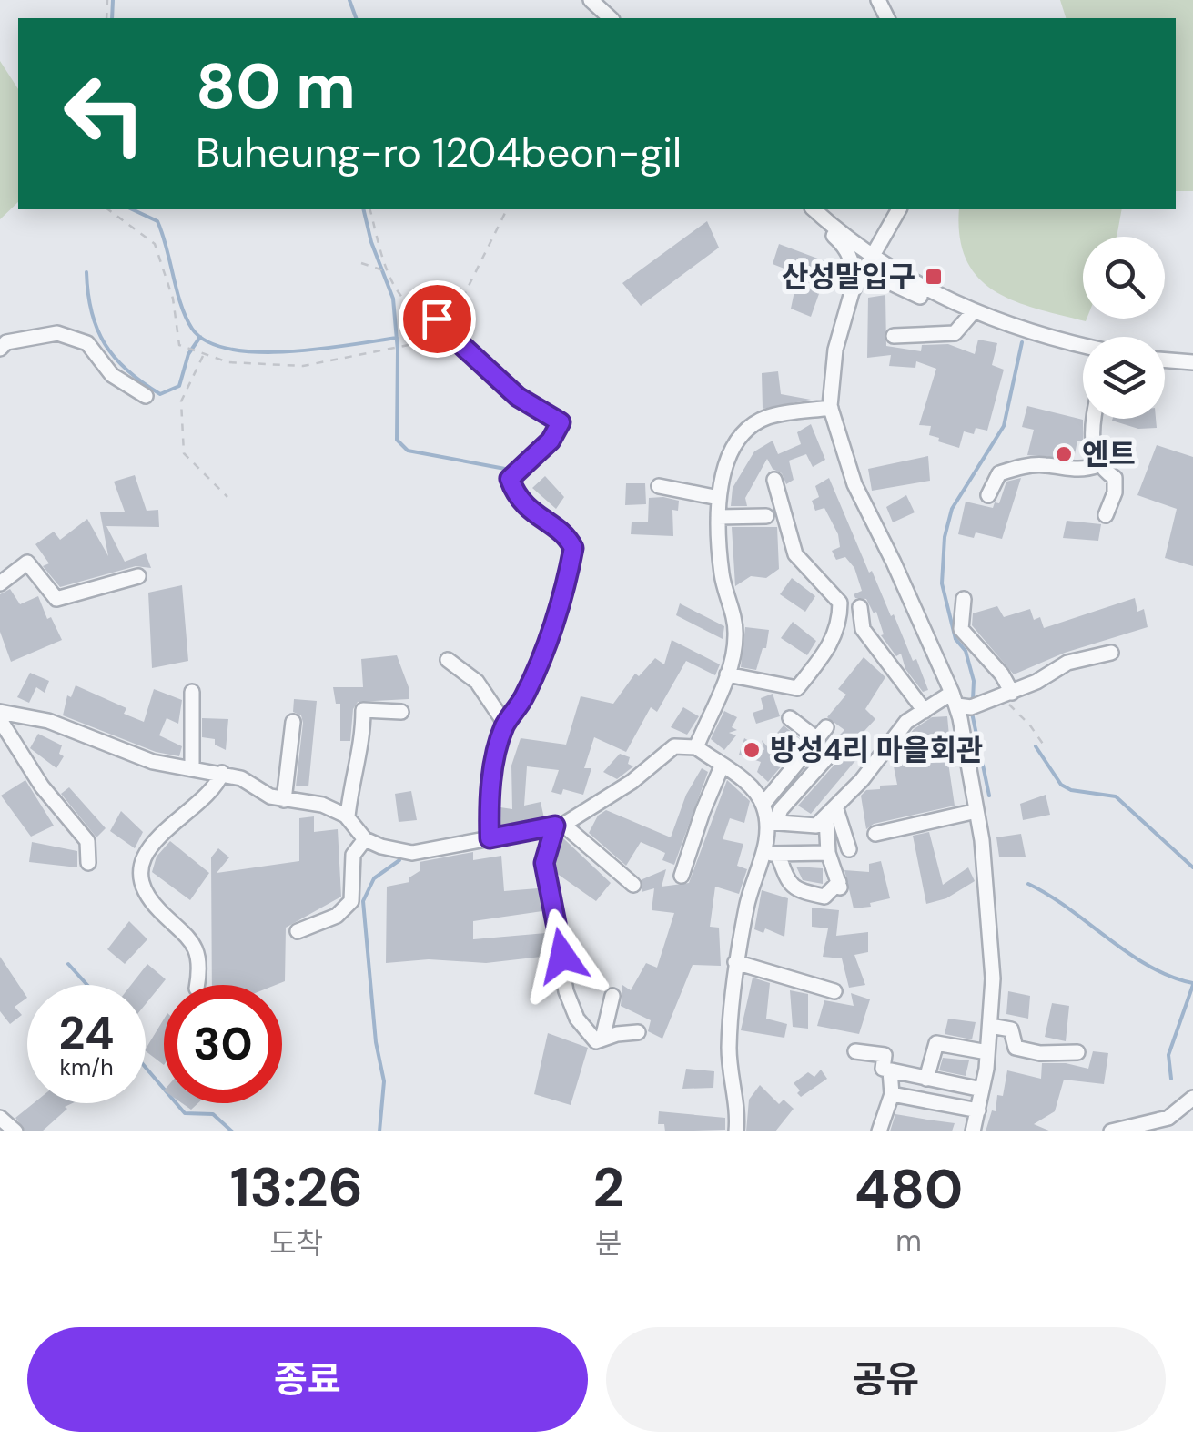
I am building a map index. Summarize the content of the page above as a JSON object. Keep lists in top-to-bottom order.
{
  "places": {
    "transit": ["산성말입구"],
    "other": ["엔트", "방성4리 마을회관"]
  },
  "page": {
    "turn": ["80 m", "Buheung-ro 1204beon-gil"],
    "speed": "24 km/h",
    "limit": "30",
    "eta": [
      "13:26",
      "도착",
      "2",
      "분",
      "480",
      "m"
    ],
    "buttons": ["종료", "공유"]
  }
}
